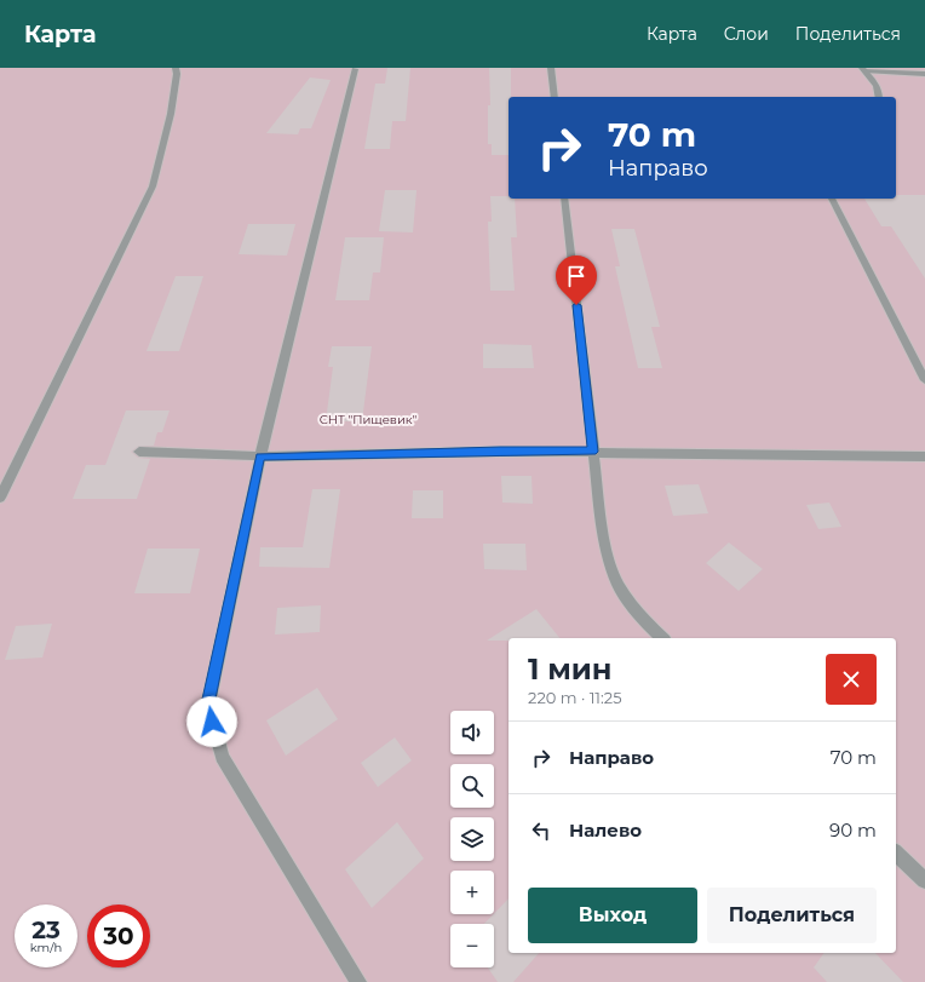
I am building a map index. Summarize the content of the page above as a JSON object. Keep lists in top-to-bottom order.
{
  "parks": ["СНТ \"Пищевик\""],
  "page": {
    "header": "Карта",
    "nav": ["Карта", "Слои", "Поделиться"],
    "turn": ["70 m", "Направо"],
    "heading": ["1 мин", "220 m · 11:25"],
    "map_buttons": ["+", "−"],
    "list": [
      {
        "name": "Направо",
        "value": "70 m"
      },
      {
        "name": "Налево",
        "value": "90 m"
      }
    ],
    "buttons": ["Выход", "Поделиться"],
    "speed": "23 km/h",
    "limit": "30"
  }
}
